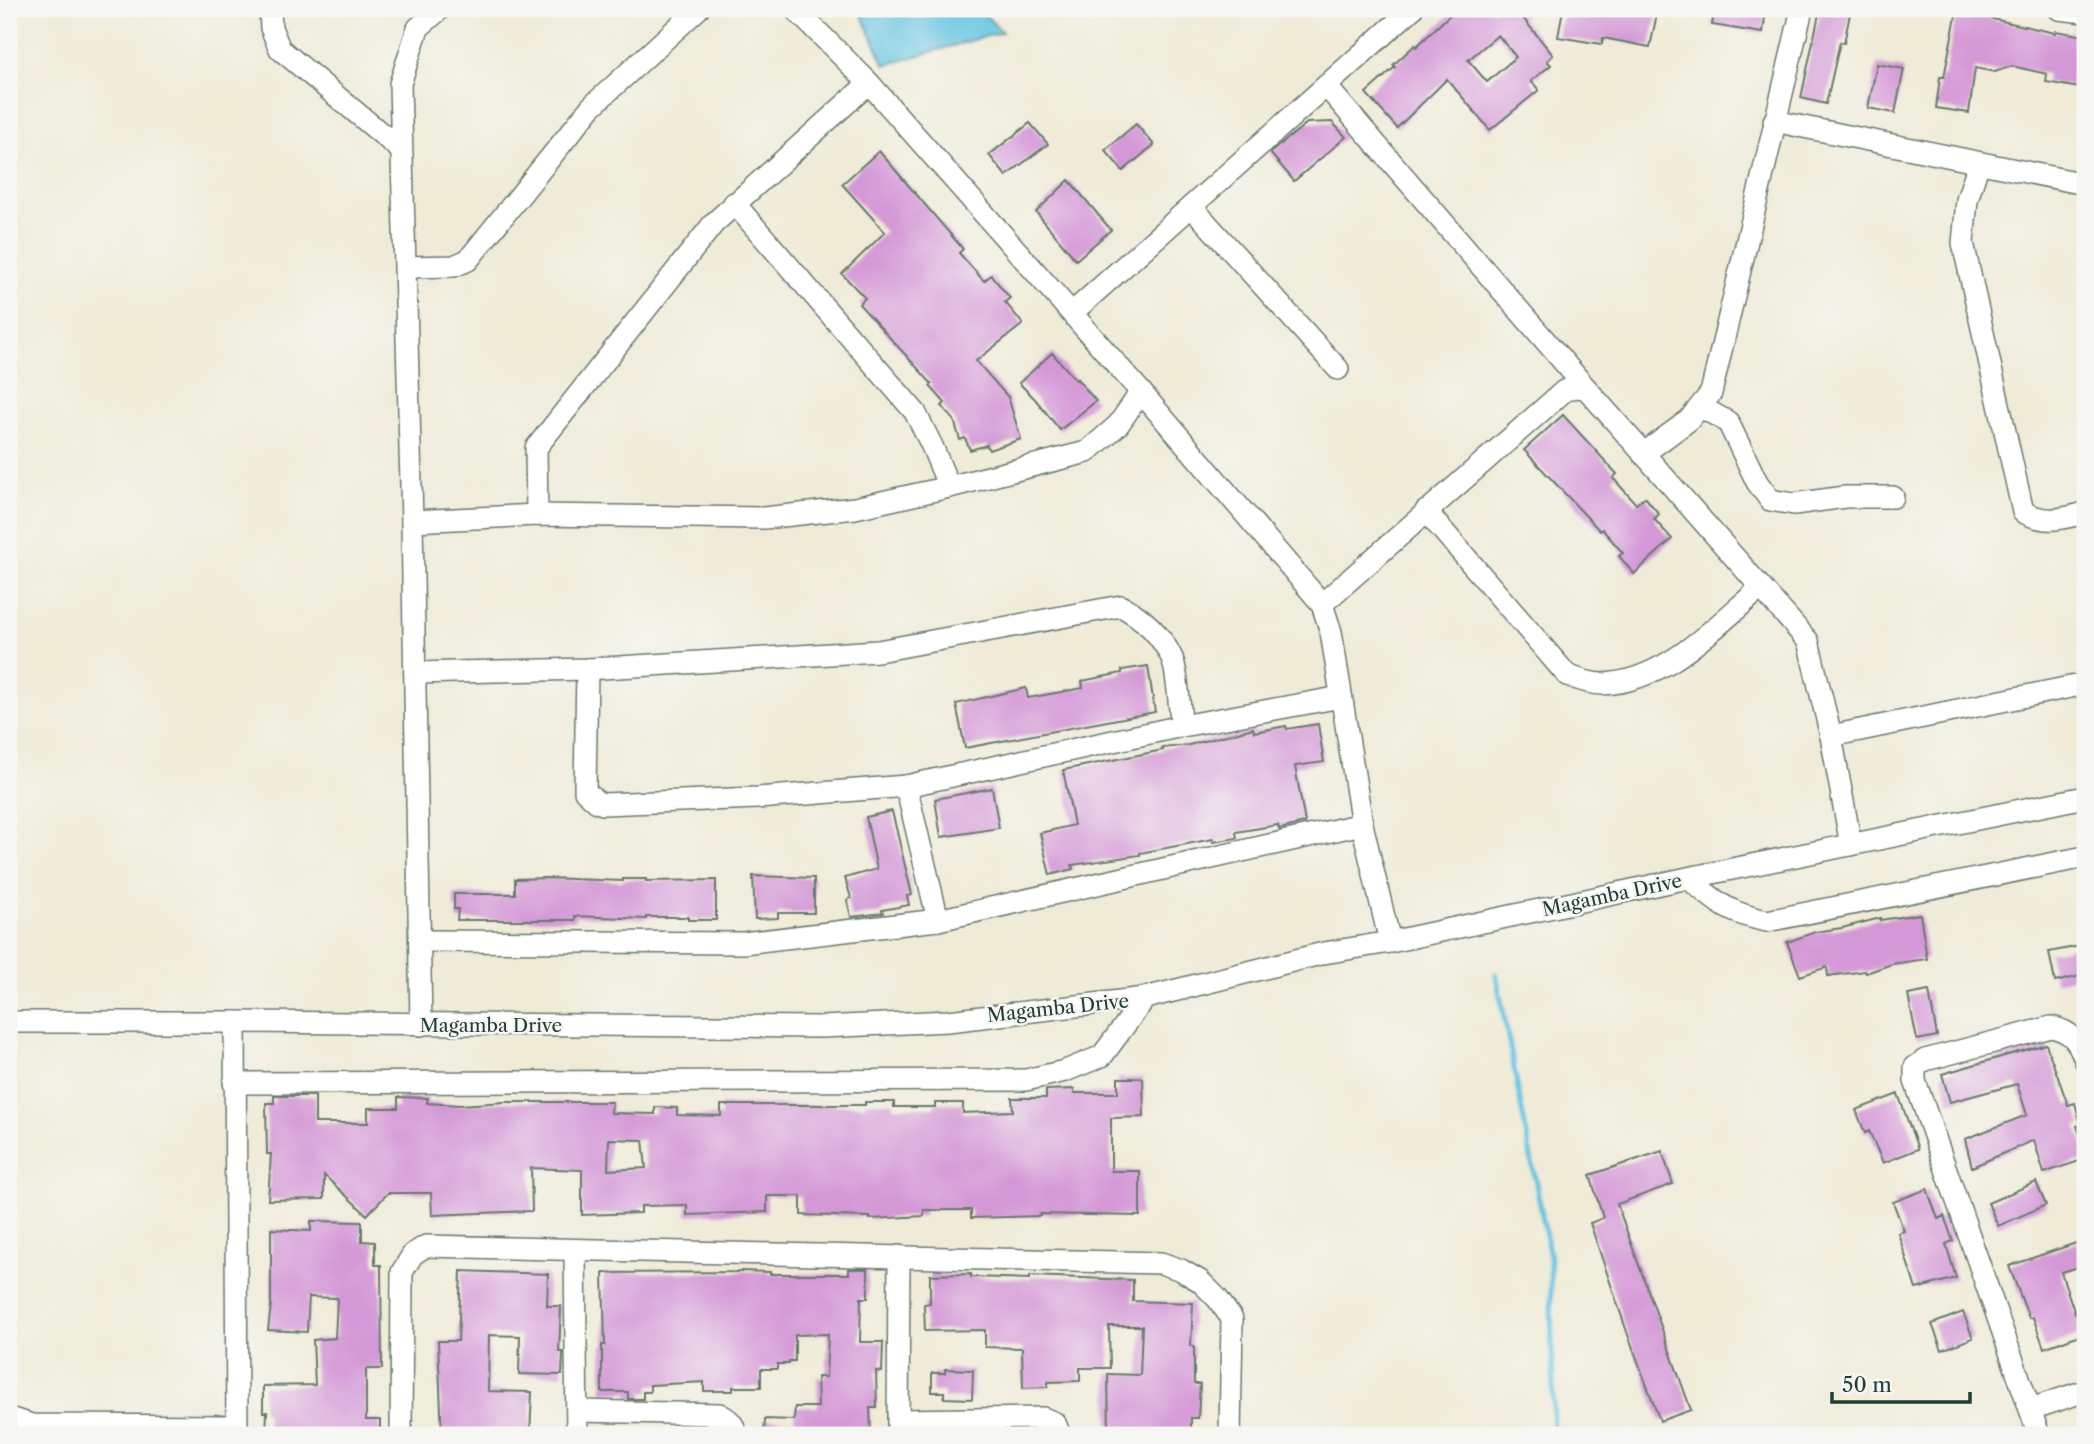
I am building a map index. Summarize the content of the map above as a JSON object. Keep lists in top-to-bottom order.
{
  "streets": {
    "street": ["Magamba Drive"]
  },
  "scale_bar": "50 m"
}
